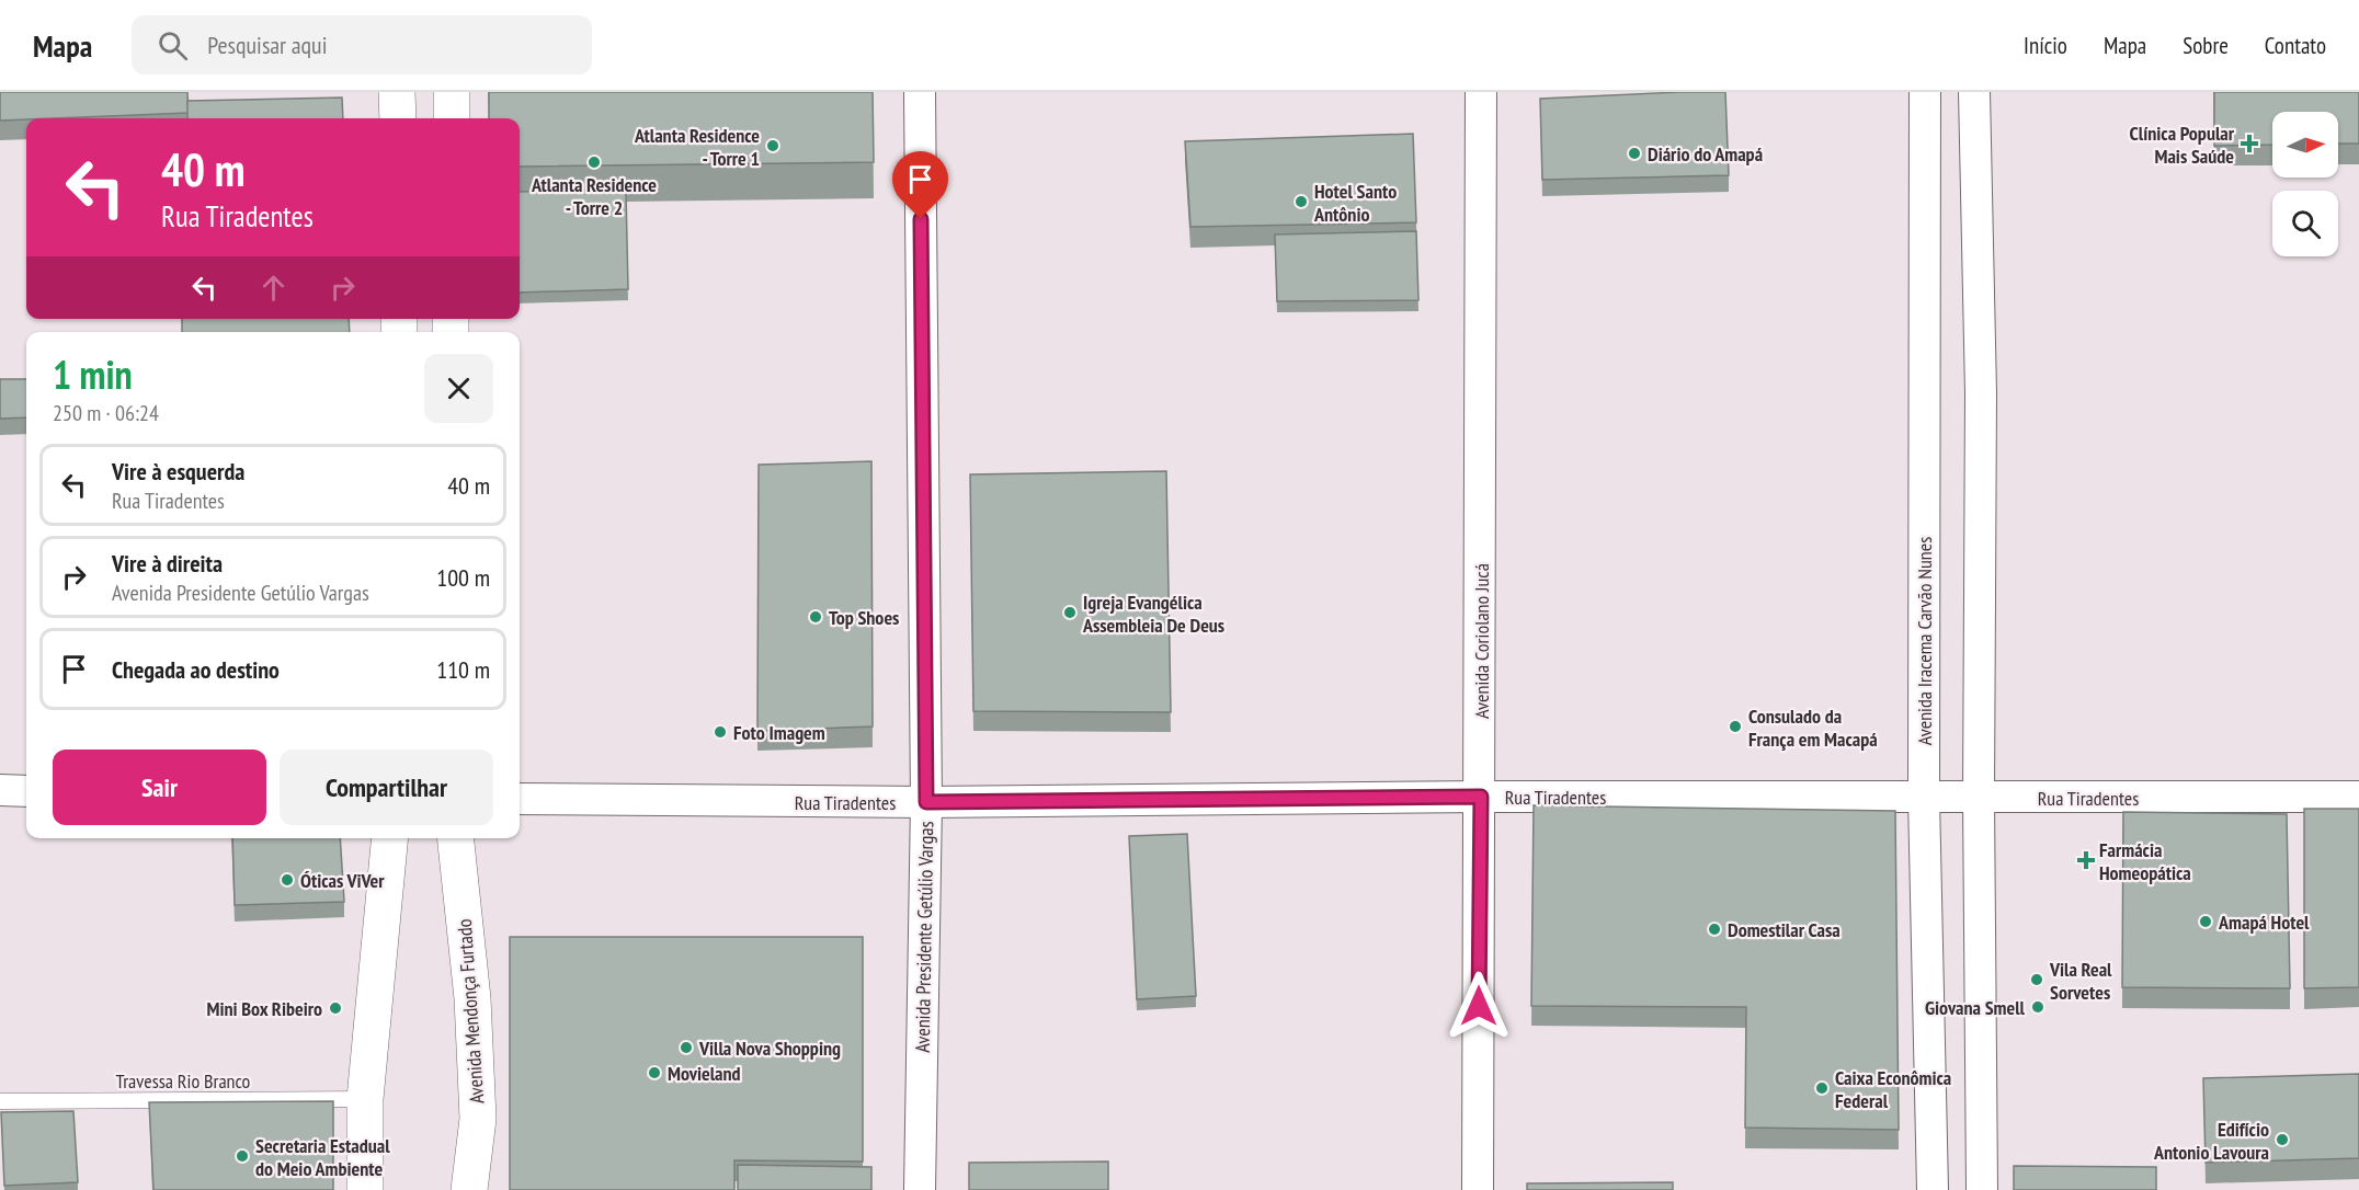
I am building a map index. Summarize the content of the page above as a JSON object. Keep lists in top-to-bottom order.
{
  "streets": {
    "street": [
      "Avenida Coriolano Jucá",
      "Avenida Iracema Carvão Nunes",
      "Rua Tiradentes",
      "Avenida Presidente Getúlio Vargas",
      "Avenida Mendonça Furtado"
    ],
    "lane": ["Travessa Rio Branco"]
  },
  "crossings": [
    ["Avenida Coriolano Jucá", "Rua Tiradentes"],
    ["Avenida Iracema Carvão Nunes", "Rua Tiradentes"],
    ["Rua Tiradentes", "Avenida Presidente Getúlio Vargas"]
  ],
  "places": {
    "health": ["Clínica Popular Mais Saúde", "Farmácia Homeopática"],
    "other": [
      "Atlanta Residence - Torre 1",
      "Diário do Amapá",
      "Atlanta Residence - Torre 2",
      "Hotel Santo Antônio",
      "Igreja Evangélica Assembleia De Deus",
      "Top Shoes",
      "Consulado da França em Macapá",
      "Foto Imagem",
      "Óticas ViVer",
      "Amapá Hotel",
      "Domestilar Casa",
      "Vila Real Sorvetes",
      "Giovana Smell",
      "Mini Box Ribeiro",
      "Villa Nova Shopping",
      "Movieland",
      "Caixa Econômica Federal",
      "Edifício Antonio Lavoura",
      "Secretaria Estadual do Meio Ambiente"
    ]
  },
  "north": "right",
  "page": {
    "header": "Mapa",
    "search": "Pesquisar aqui",
    "nav": [
      "Início",
      "Mapa",
      "Sobre",
      "Contato"
    ],
    "turn": ["40 m", "Rua Tiradentes"],
    "heading": ["1 min", "250 m · 06:24"],
    "list": [
      {
        "name": "Vire à esquerda",
        "note": "Rua Tiradentes",
        "value": "40 m"
      },
      {
        "name": "Vire à direita",
        "note": "Avenida Presidente Getúlio Vargas",
        "value": "100 m"
      },
      {
        "name": "Chegada ao destino",
        "value": "110 m"
      }
    ],
    "buttons": ["Sair", "Compartilhar"]
  }
}
